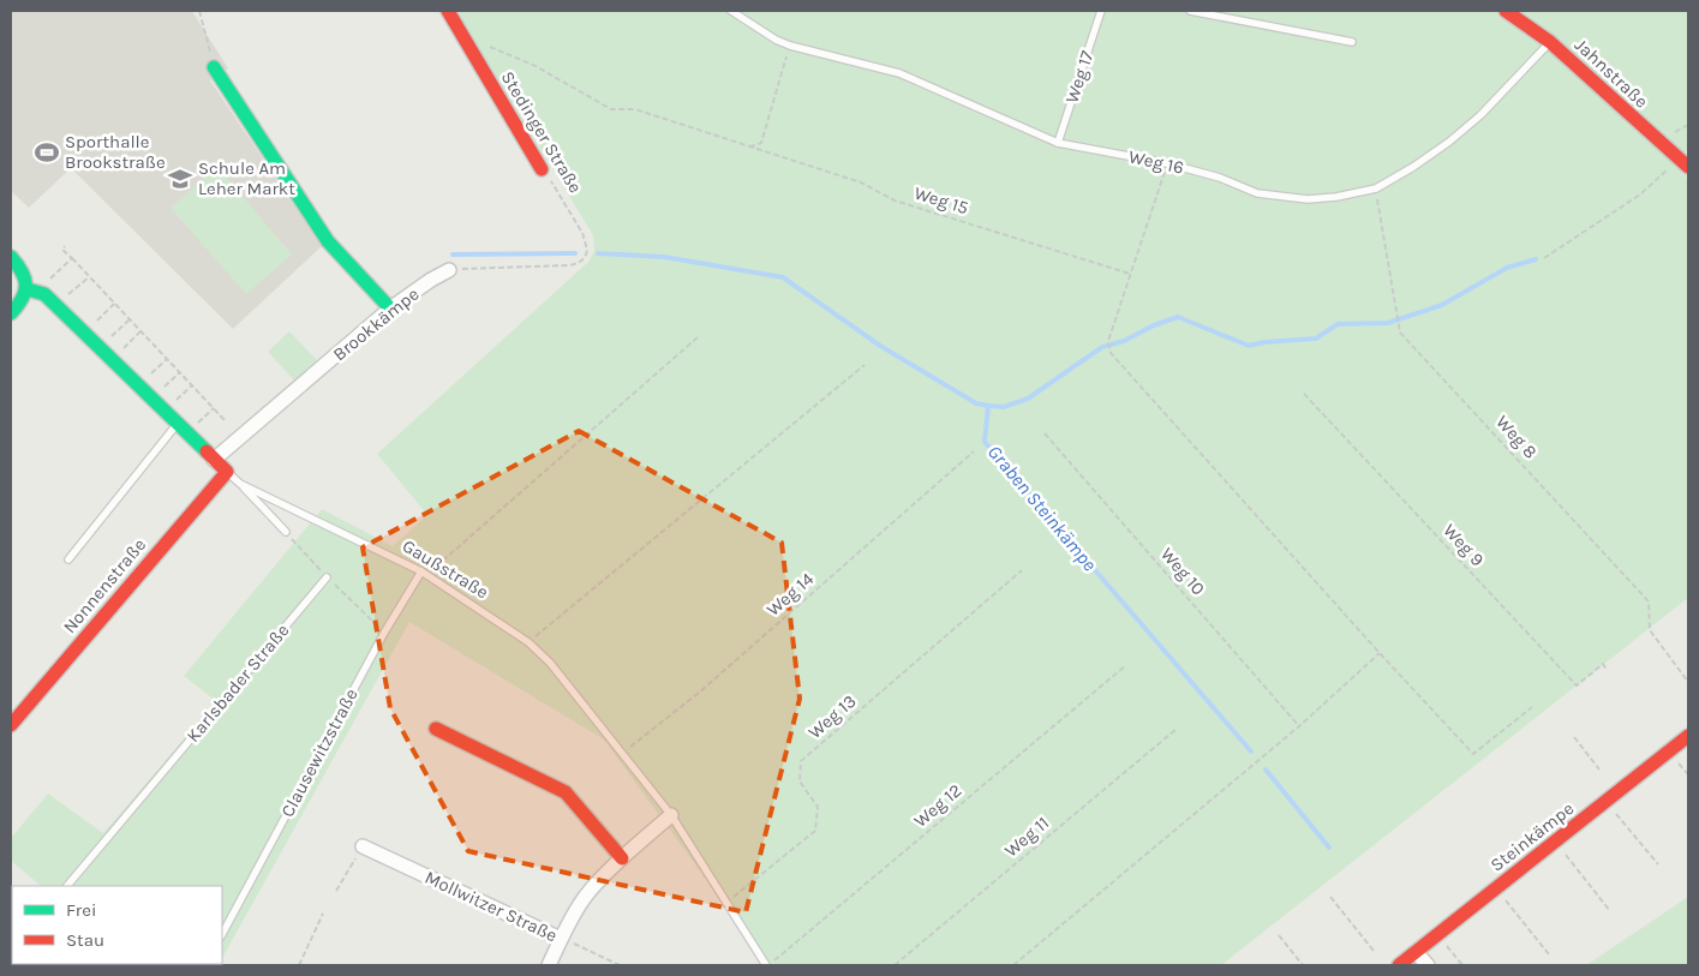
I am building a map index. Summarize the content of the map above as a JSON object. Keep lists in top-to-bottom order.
{
  "streets": {
    "street": [
      "Jahnstraße",
      "Stedinger Straße",
      "Brookkämpe",
      "Gaußstraße",
      "Nonnenstraße",
      "Steinkämpe",
      "Mollwitzer Straße"
    ],
    "lane": [
      "Weg 17",
      "Weg 16",
      "Karlsbader Straße",
      "Clausewitzstraße"
    ],
    "path": [
      "Weg 15",
      "Weg 8",
      "Weg 9",
      "Weg 10",
      "Weg 14",
      "Weg 13",
      "Weg 12",
      "Weg 11"
    ]
  },
  "crossings": [
    ["Jahnstraße", "Weg 16"],
    ["Weg 17", "Weg 16"],
    ["Stedinger Straße", "Brookkämpe"],
    ["Weg 16", "Weg 8"],
    ["Brookkämpe", "Gaußstraße"],
    ["Gaußstraße", "Nonnenstraße"],
    ["Gaußstraße", "Weg 14"],
    ["Gaußstraße", "Weg 13"],
    ["Gaußstraße", "Clausewitzstraße"],
    ["Gaußstraße", "Weg 12"]
  ],
  "water": ["Graben Steinkämpe"],
  "places": {
    "sports": ["Sporthalle Brookstraße"],
    "school or university": ["Schule Am Leher Markt"]
  },
  "legend": ["Frei", "Stau"]
}
